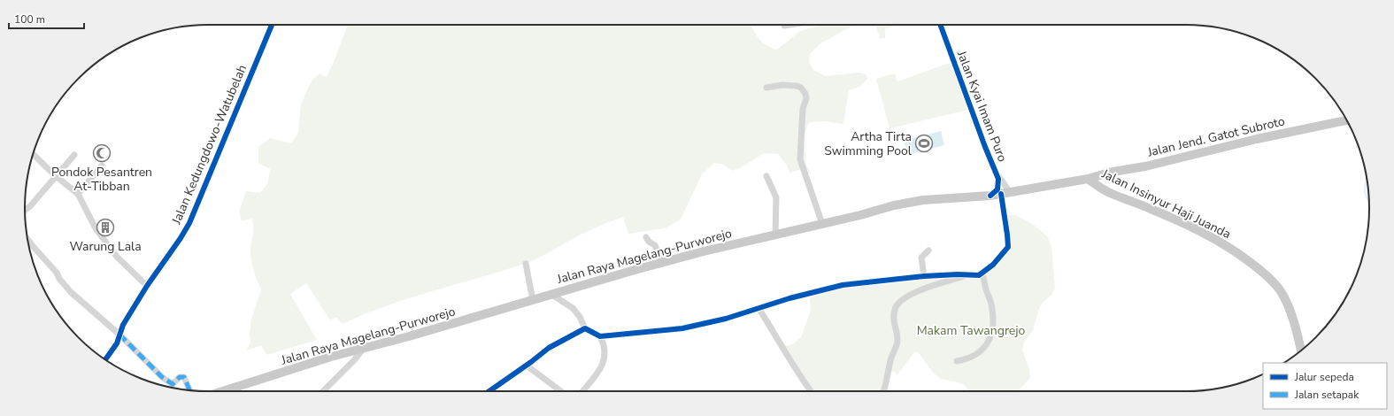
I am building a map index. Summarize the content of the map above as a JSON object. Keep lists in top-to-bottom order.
{
  "streets": {
    "main road": ["Jalan Jend. Gatot Subroto", "Jalan Insinyur Haji Juanda", "Jalan Raya Magelang-Purworejo"],
    "street": ["Jalan Kyai Imam Puro", "Jalan Kedungdowo-Watubelah"]
  },
  "crossings": [
    ["Jalan Kyai Imam Puro", "Jalan Raya Magelang-Purworejo"],
    ["Jalan Jend. Gatot Subroto", "Jalan Insinyur Haji Juanda"],
    ["Jalan Jend. Gatot Subroto", "Jalan Raya Magelang-Purworejo"],
    ["Jalan Insinyur Haji Juanda", "Jalan Raya Magelang-Purworejo"]
  ],
  "parks": ["Makam Tawangrejo"],
  "places": {
    "sports": ["Artha Tirta Swimming Pool"],
    "mosque": ["Pondok Pesantren At-Tibban"],
    "building": ["Warung Lala"]
  },
  "legend": ["Jalur sepeda", "Jalan setapak"],
  "scale_bar": "100 m"
}
